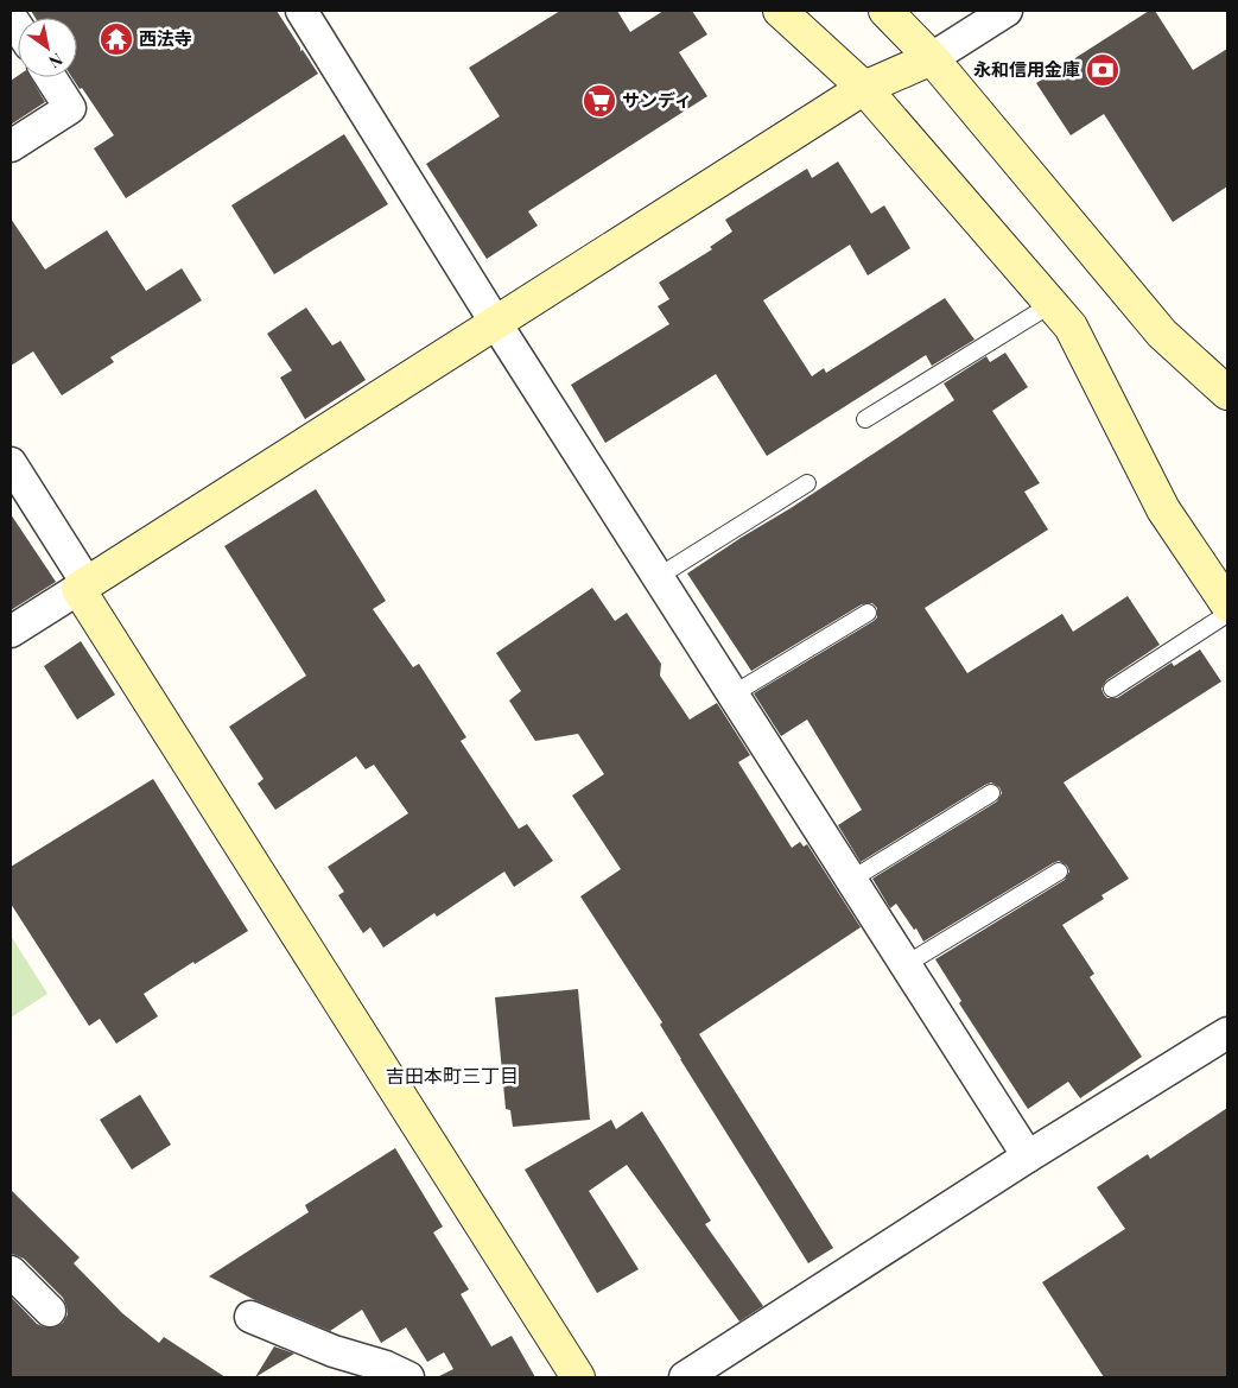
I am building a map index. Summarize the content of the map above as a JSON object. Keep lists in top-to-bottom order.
{
  "districts": ["吉田本町三丁目"],
  "places": {
    "temple": ["西法寺"],
    "bank": ["永和信用金庫"],
    "supermarket": ["サンディ"]
  },
  "north": "bottom right"
}
